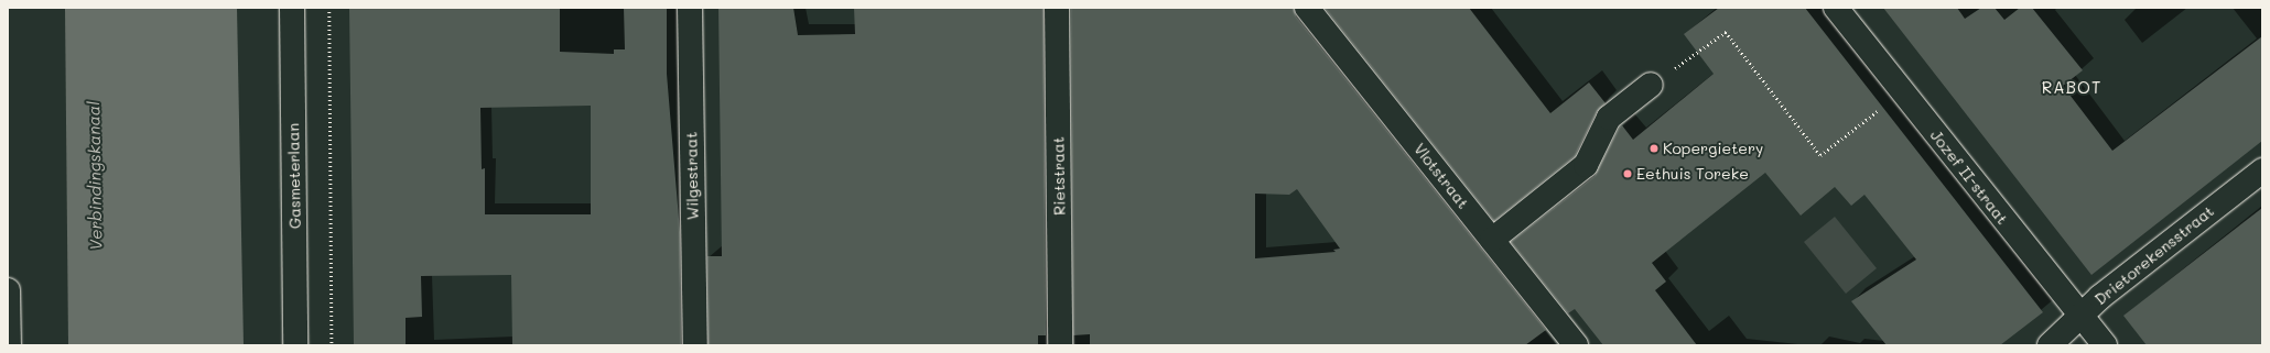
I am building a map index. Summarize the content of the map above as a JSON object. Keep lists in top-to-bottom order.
{
  "streets": {
    "street": [
      "Gasmeterlaan",
      "Wilgestraat",
      "Rietstraat",
      "Vlotstraat",
      "Jozef II-straat",
      "Drietorekensstraat"
    ]
  },
  "crossings": [
    ["Jozef II-straat", "Drietorekensstraat"]
  ],
  "districts": ["RABOT"],
  "water": ["Verbindingskanaal"],
  "places": ["Kopergietery", "Eethuis Toreke"]
}
